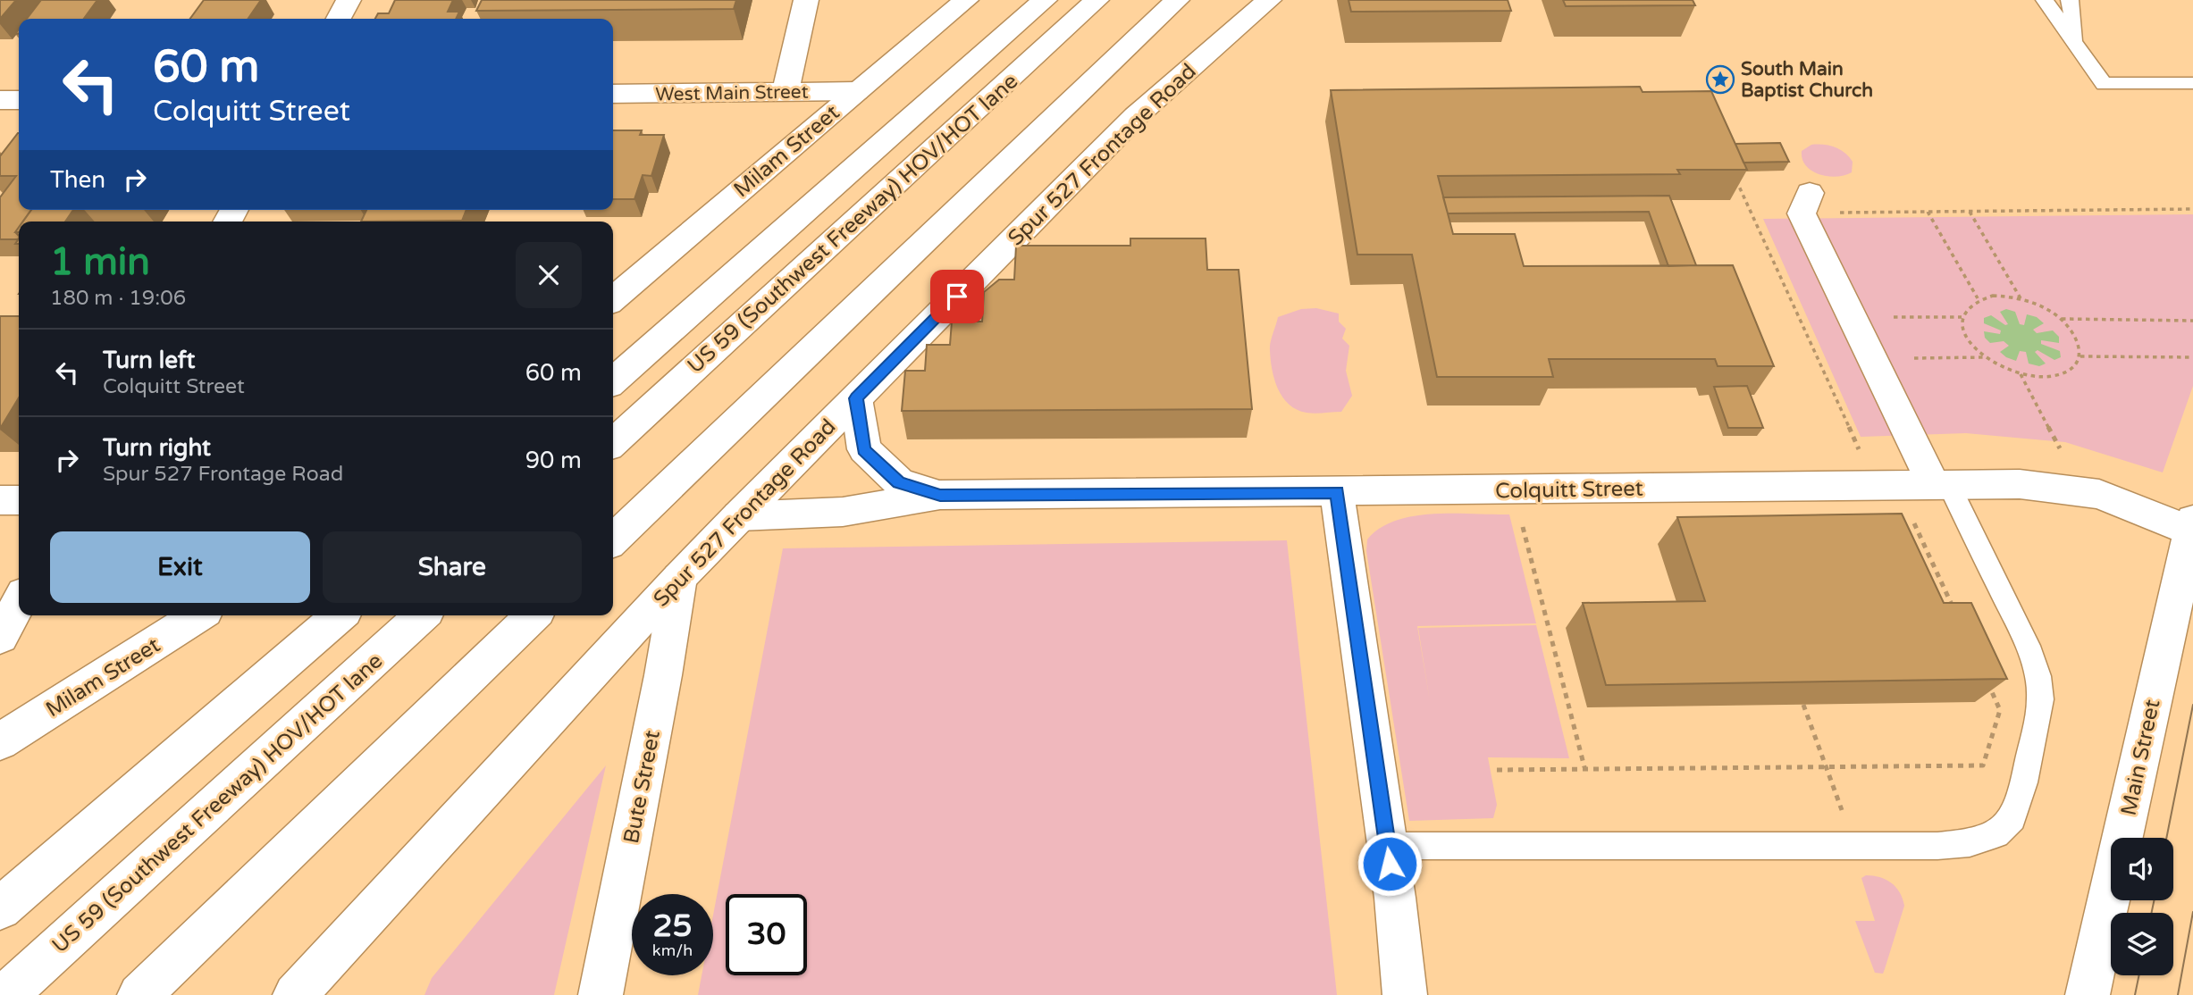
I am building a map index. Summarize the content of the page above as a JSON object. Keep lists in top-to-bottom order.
{
  "streets": {
    "main road": [
      "West Main Street",
      "Milam Street",
      "Spur 527 Frontage Road",
      "US 59 (Southwest Freeway) HOV/HOT lane",
      "Colquitt Street",
      "Main Street",
      "Bute Street"
    ]
  },
  "crossings": [
    ["West Main Street", "Milam Street"],
    ["Spur 527 Frontage Road", "Colquitt Street"],
    ["Spur 527 Frontage Road", "Bute Street"],
    ["Colquitt Street", "Main Street"]
  ],
  "places": {
    "place": ["South Main Baptist Church"]
  },
  "page": {
    "turn": ["60 m", "Colquitt Street"],
    "then": "Then",
    "heading": ["1 min", "180 m · 19:06"],
    "list": [
      {
        "name": "Turn left",
        "note": "Colquitt Street",
        "value": "60 m"
      },
      {
        "name": "Turn right",
        "note": "Spur 527 Frontage Road",
        "value": "90 m"
      }
    ],
    "buttons": ["Exit", "Share"],
    "speed": "25 km/h",
    "limit": "30"
  }
}
